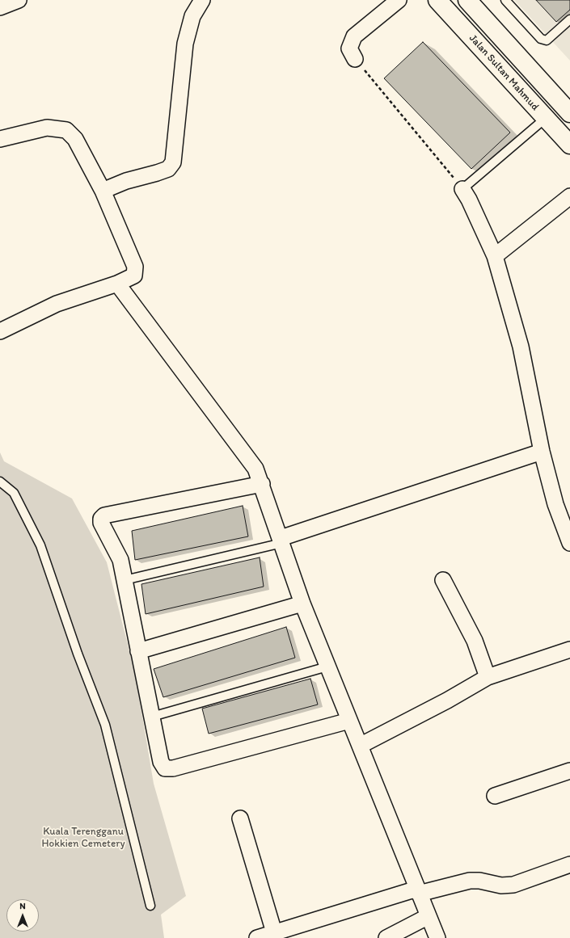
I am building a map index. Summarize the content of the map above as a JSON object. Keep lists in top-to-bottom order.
{
  "streets": {
    "main road": ["Jalan Sultan Mahmud"]
  },
  "parks": ["Kuala Terengganu Hokkien Cemetery"],
  "north": "top"
}
